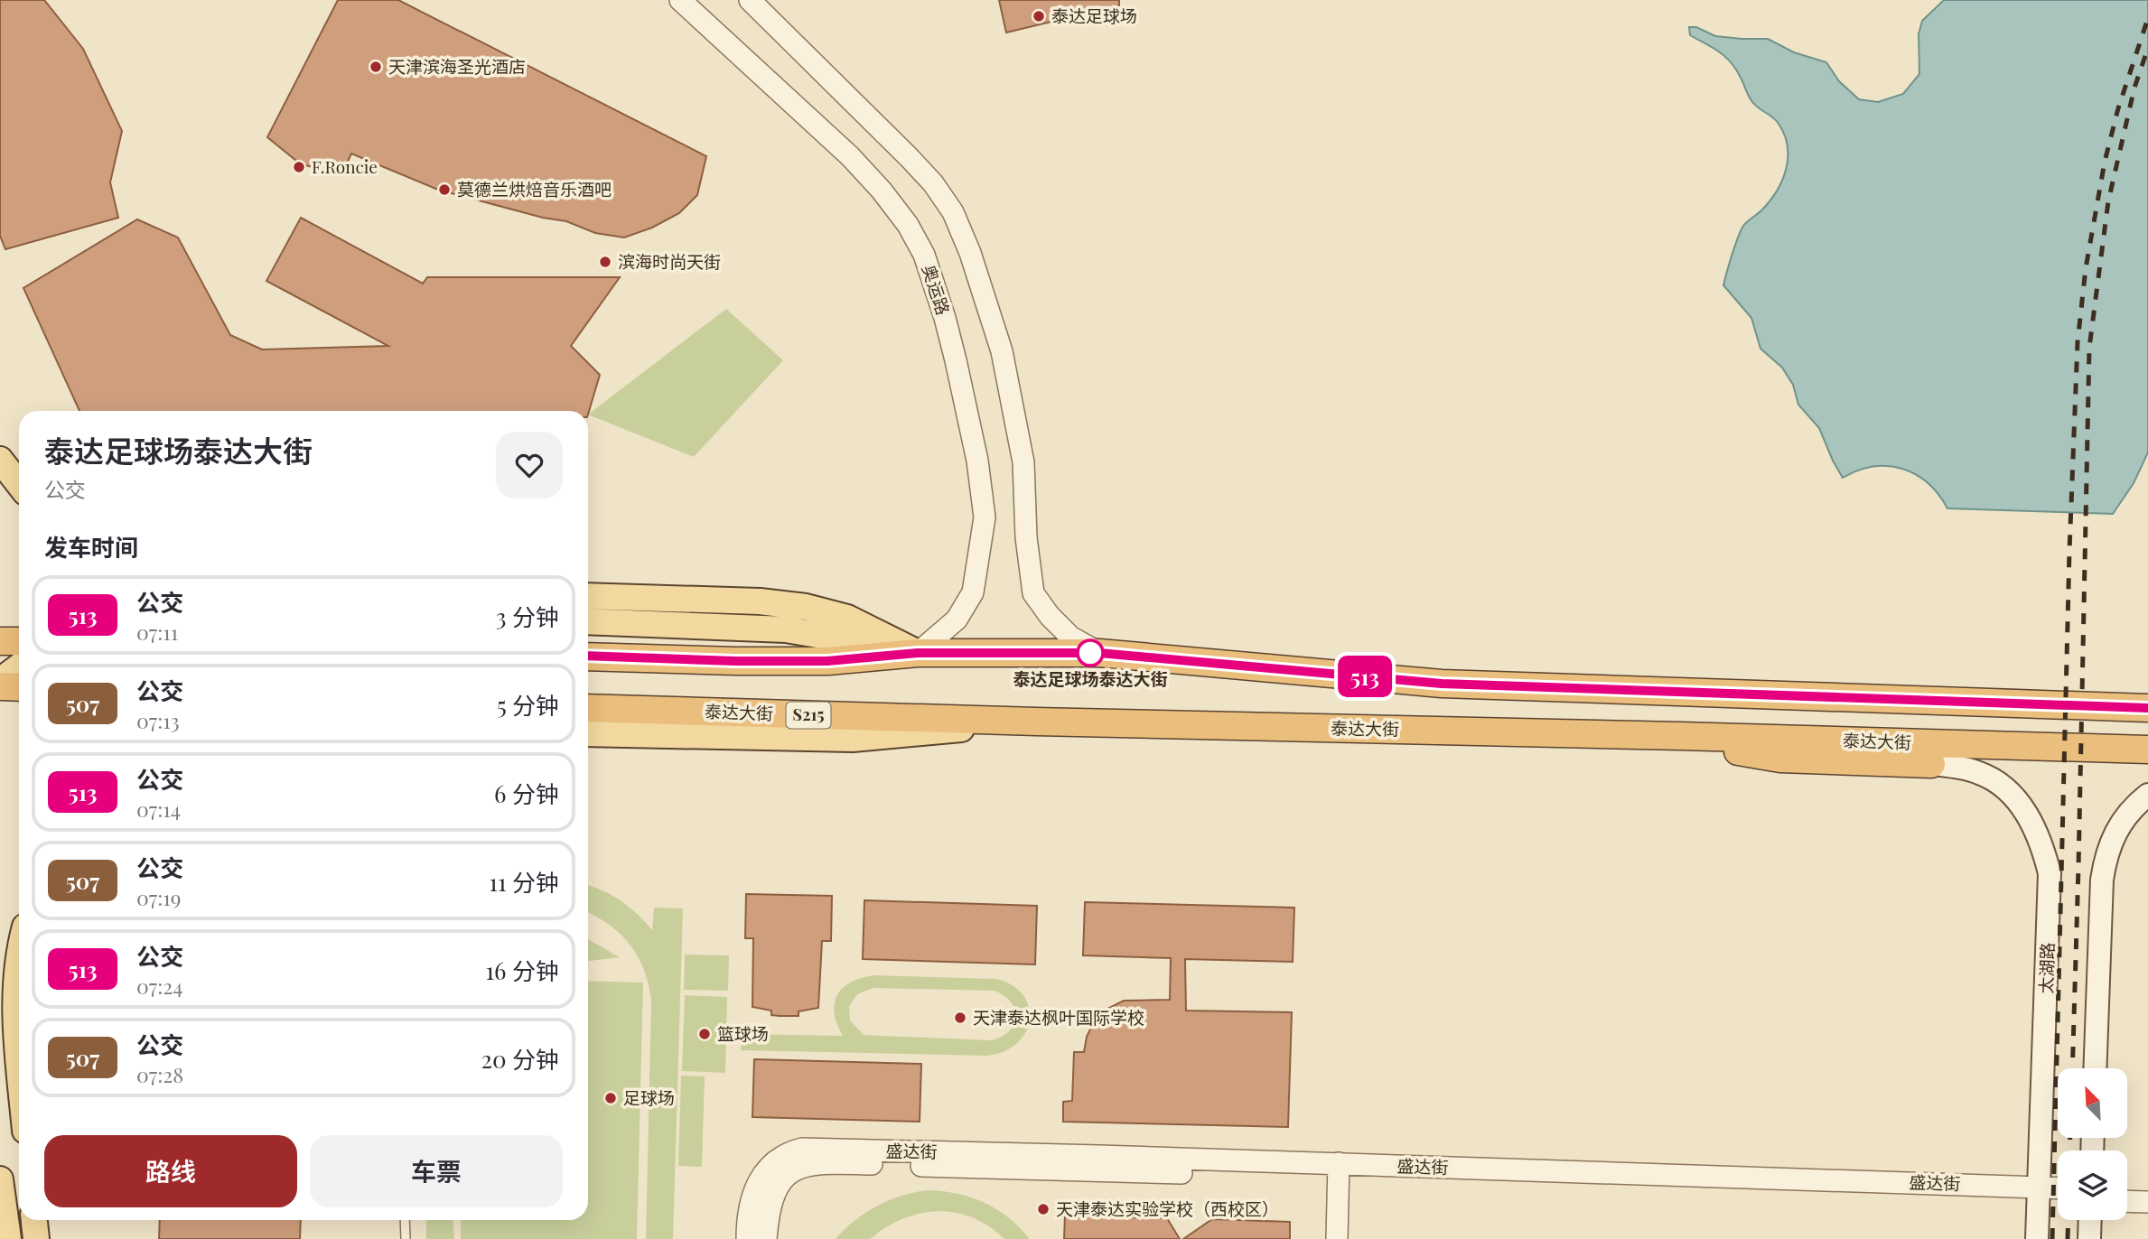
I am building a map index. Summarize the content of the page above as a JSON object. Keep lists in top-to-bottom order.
{
  "streets": {
    "highway": ["泰达大街", "S215"],
    "main road": ["太湖路"],
    "street": ["奥运路", "盛达街"]
  },
  "crossings": [
    ["太湖路", "盛达街"]
  ],
  "places": [
    "泰达足球场",
    "天津滨海圣光酒店",
    "F.Roncie",
    "莫德兰烘焙音乐酒吧",
    "滨海时尚天街",
    "泰达足球场泰达大街",
    "天津泰达枫叶国际学校",
    "篮球场",
    "足球场",
    "天津泰达实验学校（西校区）"
  ],
  "lines": ["bus line 513"],
  "north": "top left",
  "page": {
    "on_map": "513",
    "heading": [
      ["泰达足球场泰达大街", "公交"],
      "发车时间"
    ],
    "list": [
      {
        "mark": "513",
        "name": "公交",
        "note": "07:11",
        "value": "3 分钟"
      },
      {
        "mark": "507",
        "name": "公交",
        "note": "07:13",
        "value": "5 分钟"
      },
      {
        "mark": "513",
        "name": "公交",
        "note": "07:14",
        "value": "6 分钟"
      },
      {
        "mark": "507",
        "name": "公交",
        "note": "07:19",
        "value": "11 分钟"
      },
      {
        "mark": "513",
        "name": "公交",
        "note": "07:24",
        "value": "16 分钟"
      },
      {
        "mark": "507",
        "name": "公交",
        "note": "07:28",
        "value": "20 分钟"
      }
    ],
    "buttons": ["路线", "车票"]
  }
}
